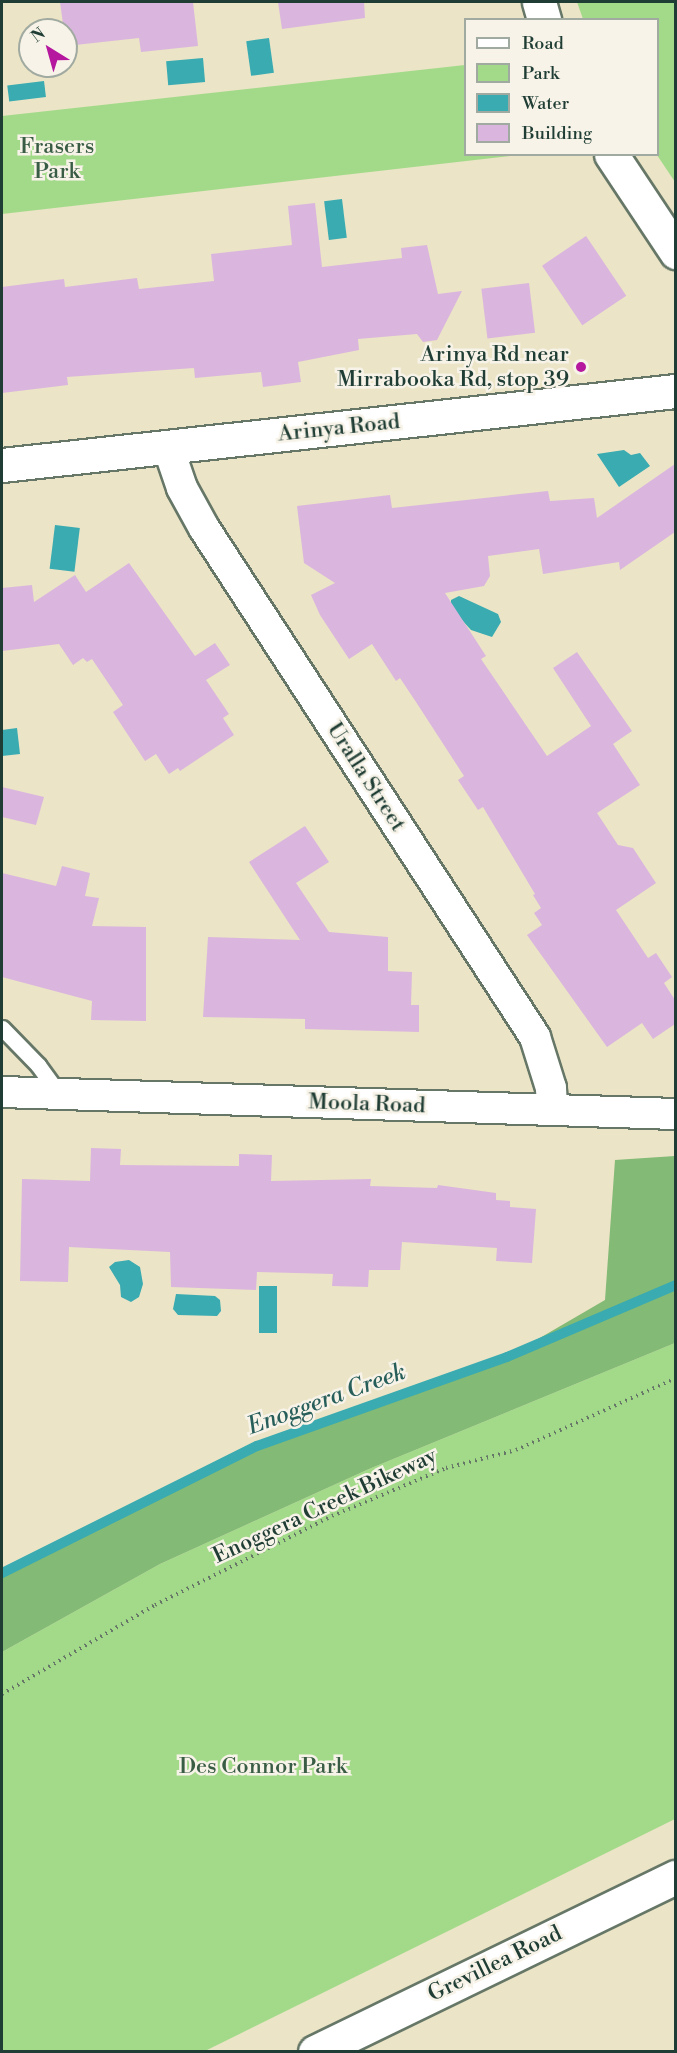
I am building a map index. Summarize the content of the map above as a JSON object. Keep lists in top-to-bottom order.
{
  "streets": {
    "street": [
      "Arinya Road",
      "Uralla Street",
      "Moola Road",
      "Grevillea Road"
    ],
    "path": ["Enoggera Creek Bikeway"]
  },
  "crossings": [
    ["Arinya Road", "Uralla Street"],
    ["Uralla Street", "Moola Road"]
  ],
  "water": ["Enoggera Creek"],
  "parks": ["Frasers Park", "Des Connor Park"],
  "places": ["Arinya Rd near Mirrabooka Rd, stop 39"],
  "legend": [
    "Road",
    "Park",
    "Water",
    "Building"
  ],
  "north": "top left"
}
